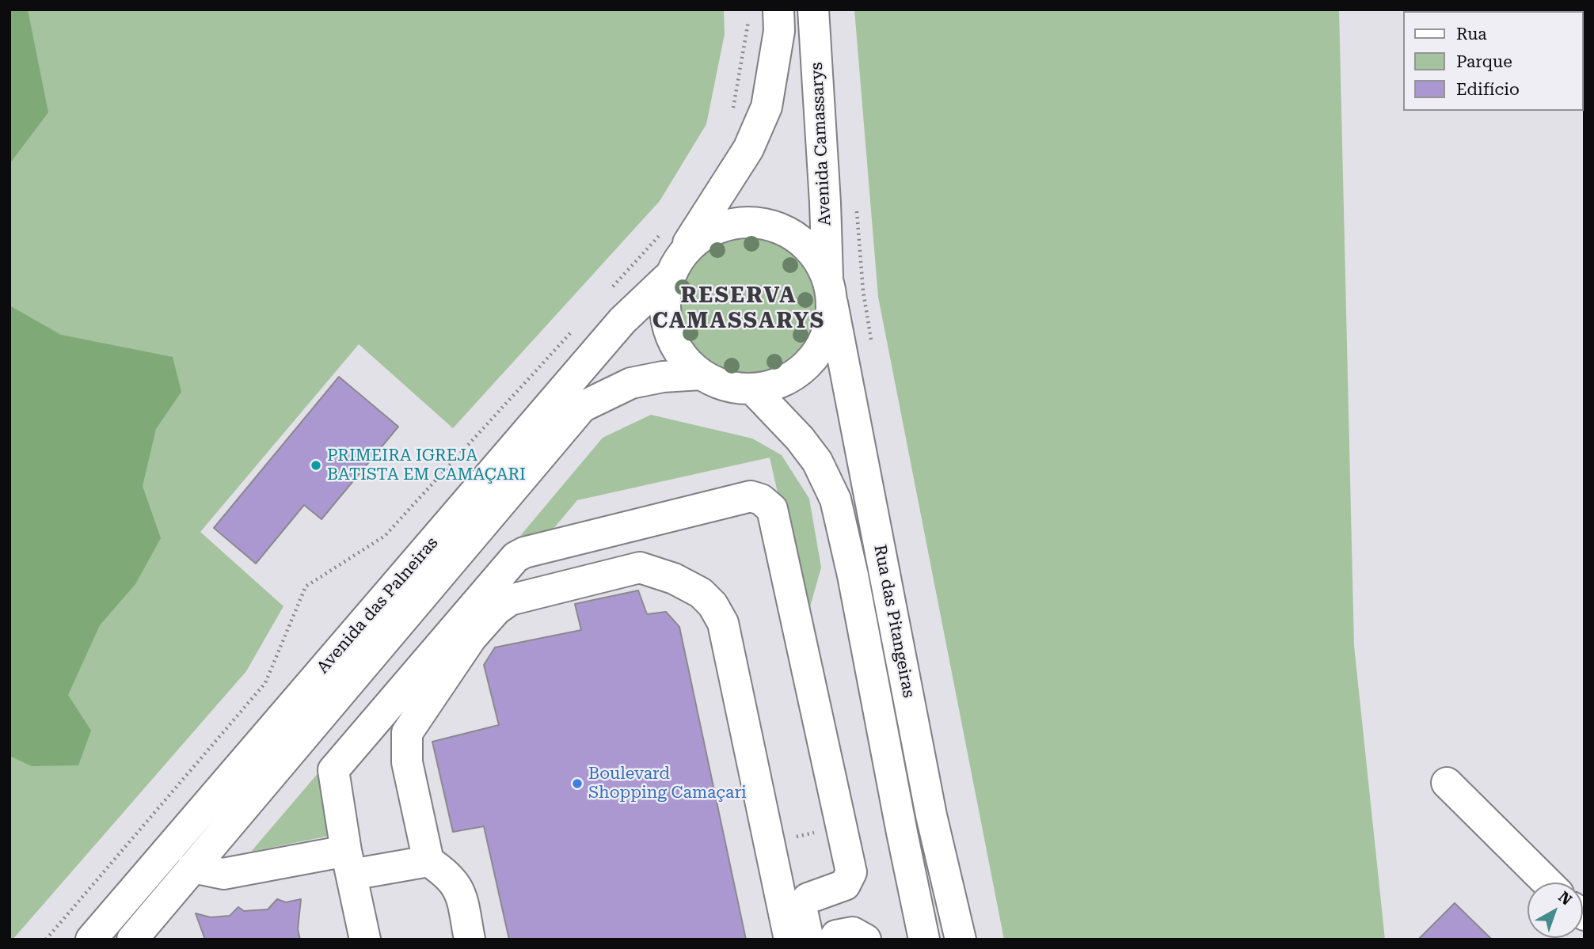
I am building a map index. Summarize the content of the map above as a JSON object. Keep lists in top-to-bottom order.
{
  "streets": {
    "street": ["Avenida Camassarys", "Avenida das Palneiras", "Rua das Pitangeiras"]
  },
  "crossings": [
    ["Avenida Camassarys", "Avenida das Palneiras"],
    ["Avenida Camassarys", "Rua das Pitangeiras"],
    ["Avenida das Palneiras", "Rua das Pitangeiras"]
  ],
  "districts": ["RESERVA CAMASSARYS"],
  "places": ["PRIMEIRA IGREJA BATISTA EM CAMAÇARI", "Boulevard Shopping Camaçari"],
  "legend": ["Rua", "Parque", "Edifício"],
  "north": "top right"
}
